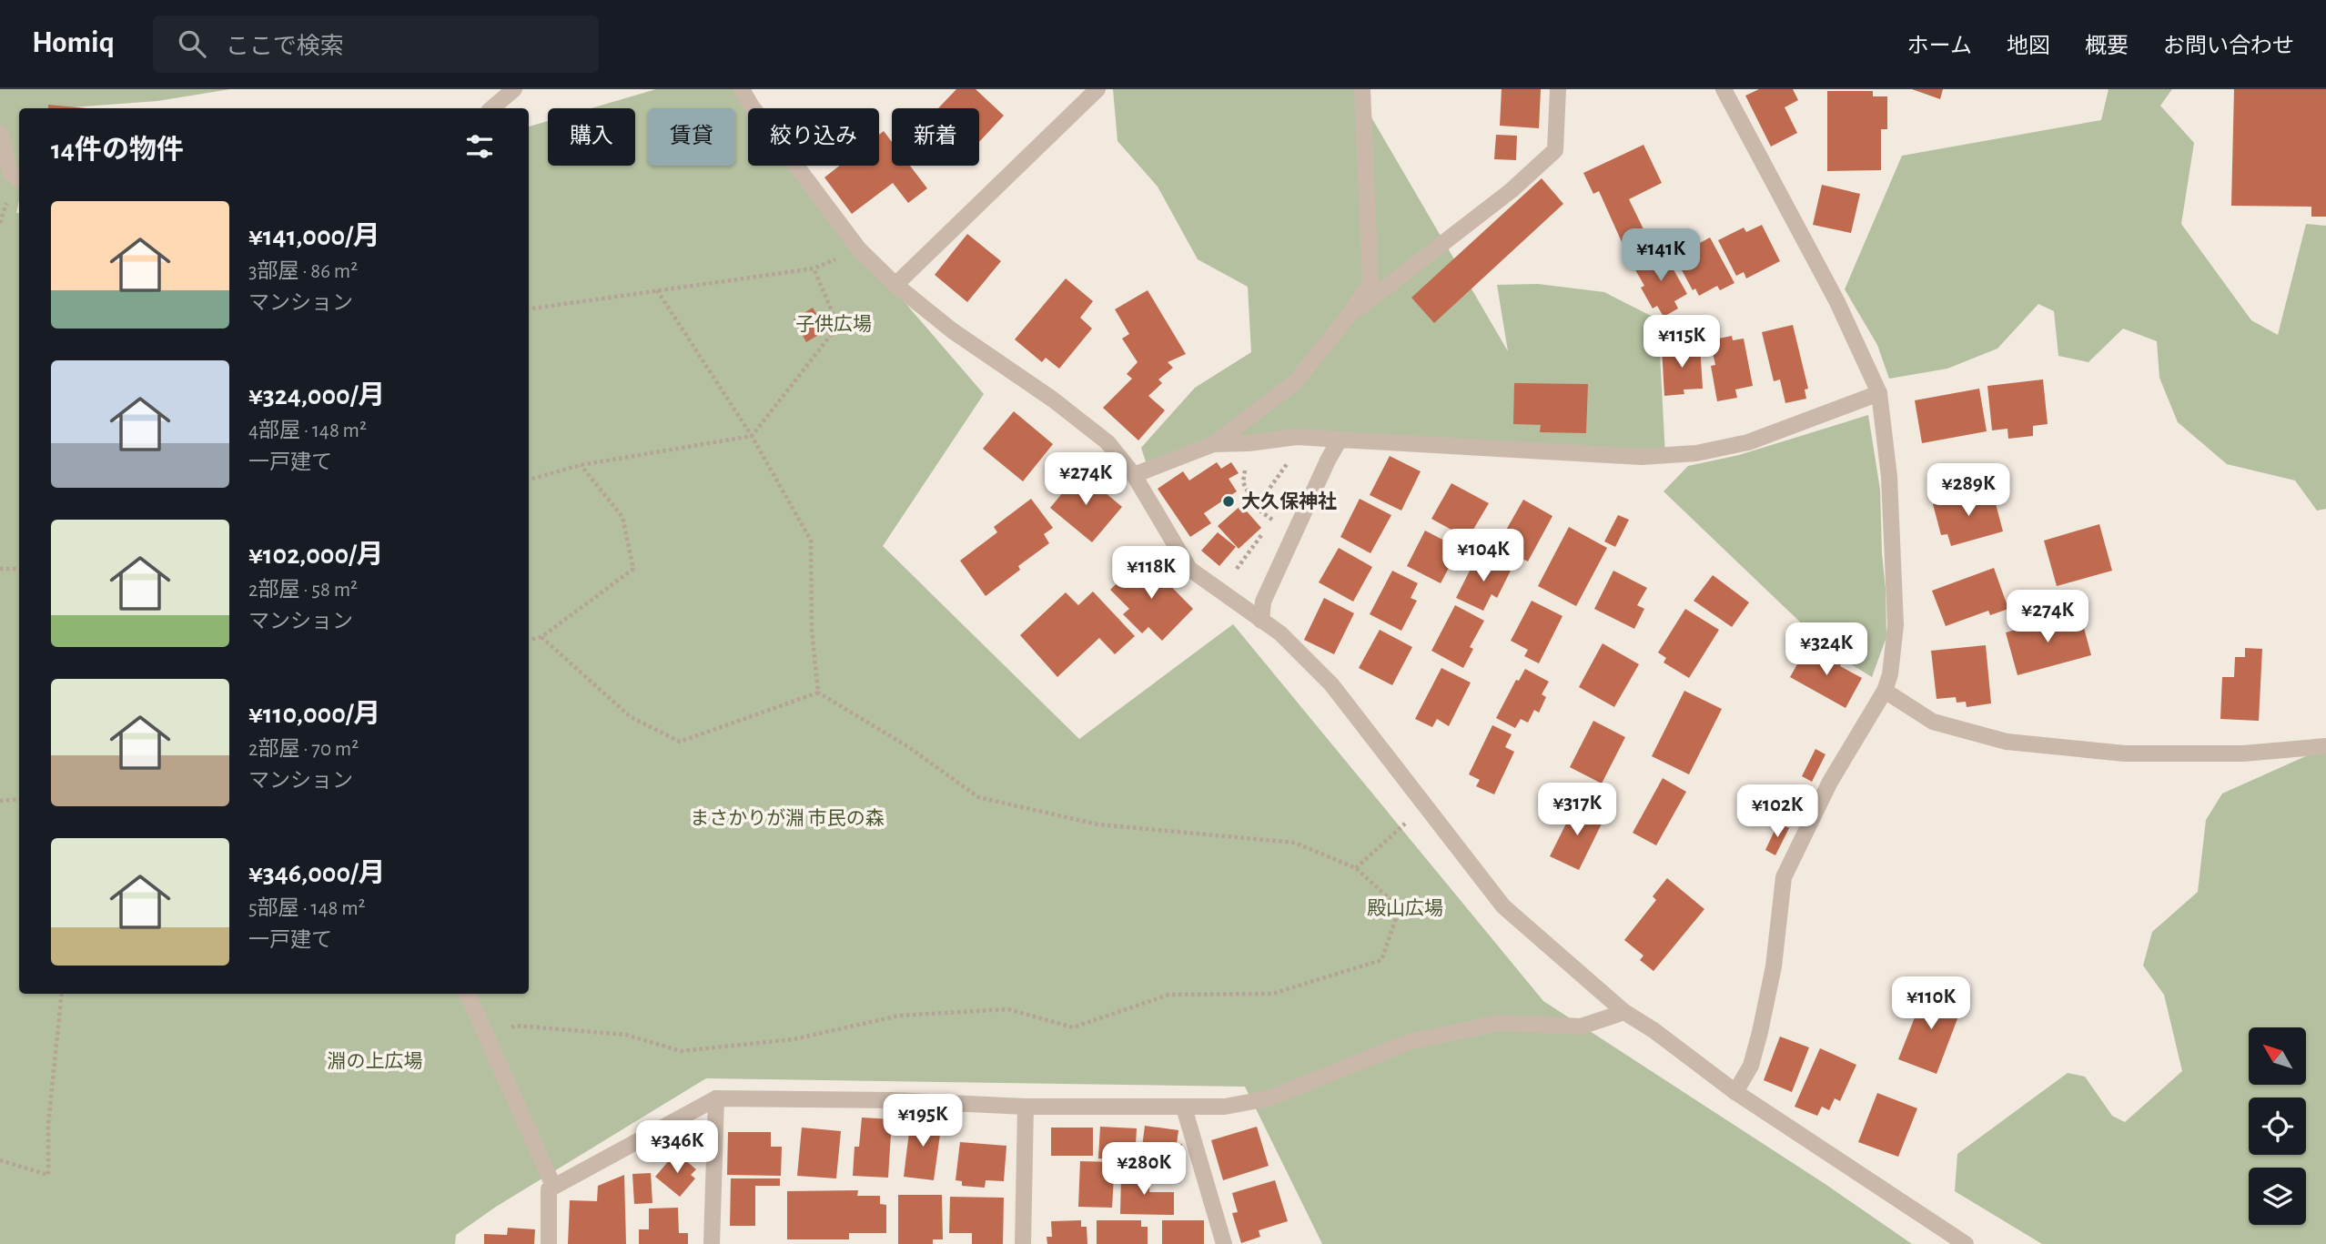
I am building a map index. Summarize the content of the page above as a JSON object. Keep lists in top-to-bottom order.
{
  "parks": [
    "子供広場",
    "まさかりが淵 市民の森",
    "殿山広場",
    "淵の上広場"
  ],
  "places": ["大久保神社"],
  "north": "top left",
  "page": {
    "header": "Homiq",
    "search": "ここで検索",
    "nav": [
      "ホーム",
      "地図",
      "概要",
      "お問い合わせ"
    ],
    "chip": [
      "購入",
      "賃貸",
      "絞り込み",
      "新着"
    ],
    "heading": "14件の物件",
    "list": [
      {
        "name": "¥141,000/月",
        "note": "3部屋 · 86 m² · マンション"
      },
      {
        "name": "¥324,000/月",
        "note": "4部屋 · 148 m² · 一戸建て"
      },
      {
        "name": "¥102,000/月",
        "note": "2部屋 · 58 m² · マンション"
      },
      {
        "name": "¥110,000/月",
        "note": "2部屋 · 70 m² · マンション"
      },
      {
        "name": "¥346,000/月",
        "note": "5部屋 · 148 m² · 一戸建て"
      }
    ],
    "price": [
      "¥141K",
      "¥115K",
      "¥274K",
      "¥289K",
      "¥104K",
      "¥118K",
      "¥274K",
      "¥324K",
      "¥317K",
      "¥102K",
      "¥110K",
      "¥195K",
      "¥346K",
      "¥280K"
    ]
  }
}
